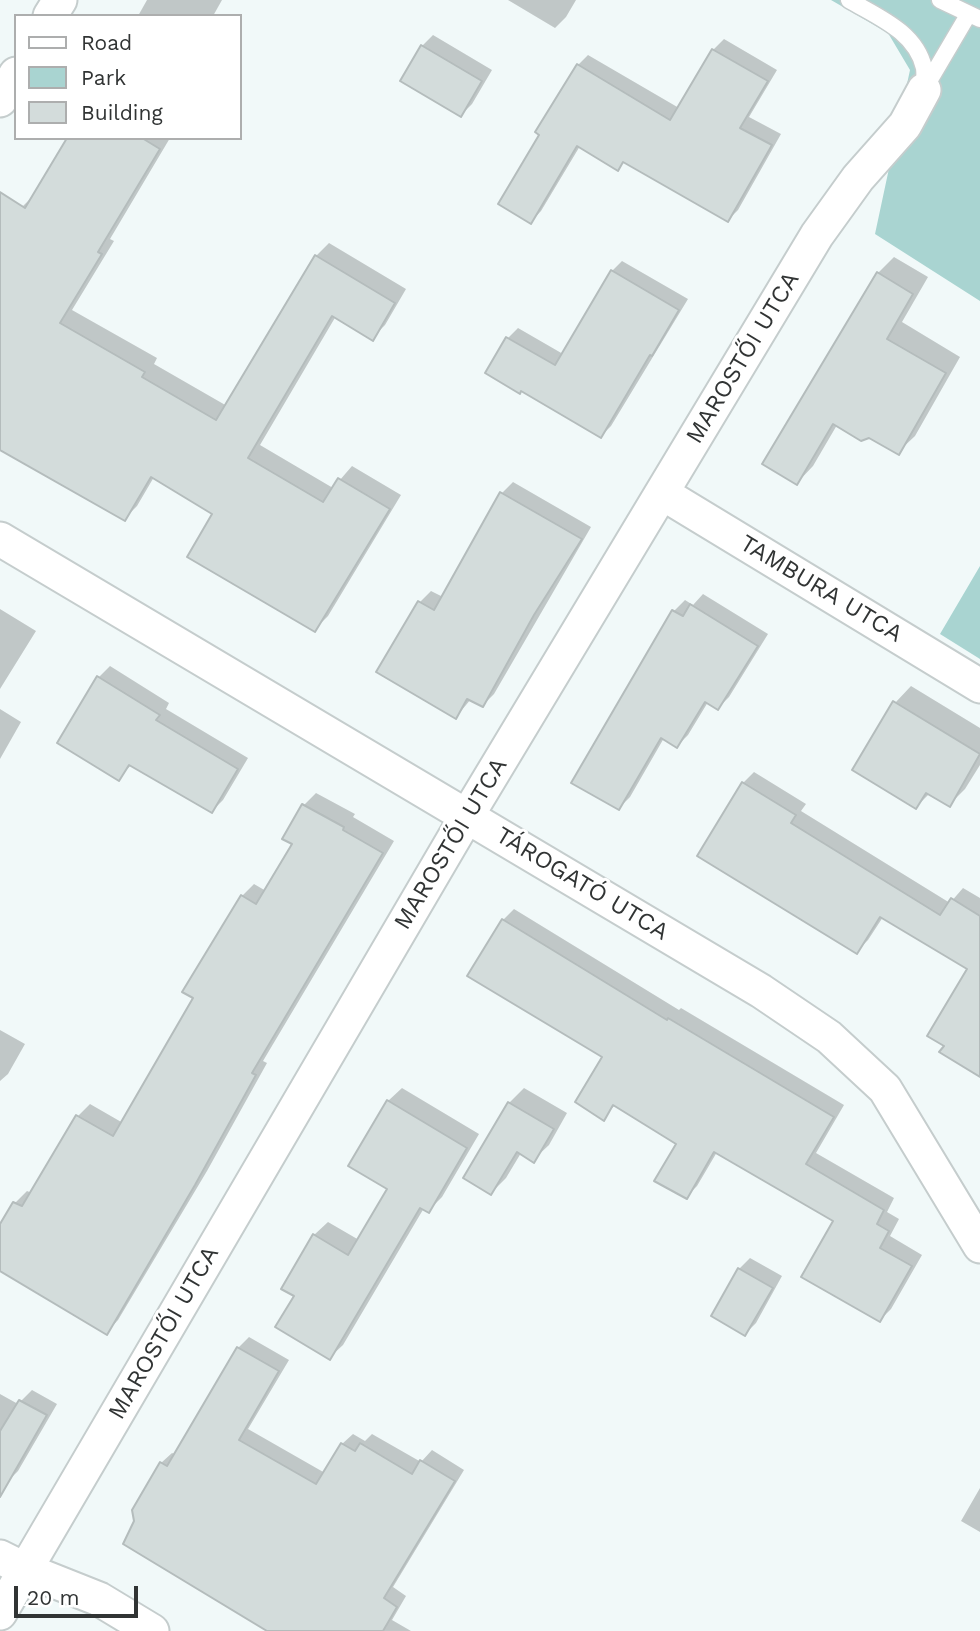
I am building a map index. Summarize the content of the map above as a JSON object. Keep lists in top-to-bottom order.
{
  "streets": {
    "street": ["MAROSTŐI UTCA", "TAMBURA UTCA", "TÁROGATÓ UTCA"]
  },
  "crossings": [
    ["MAROSTŐI UTCA", "TAMBURA UTCA"],
    ["MAROSTŐI UTCA", "TÁROGATÓ UTCA"]
  ],
  "legend": ["Road", "Park", "Building"],
  "scale_bar": "20 m"
}
